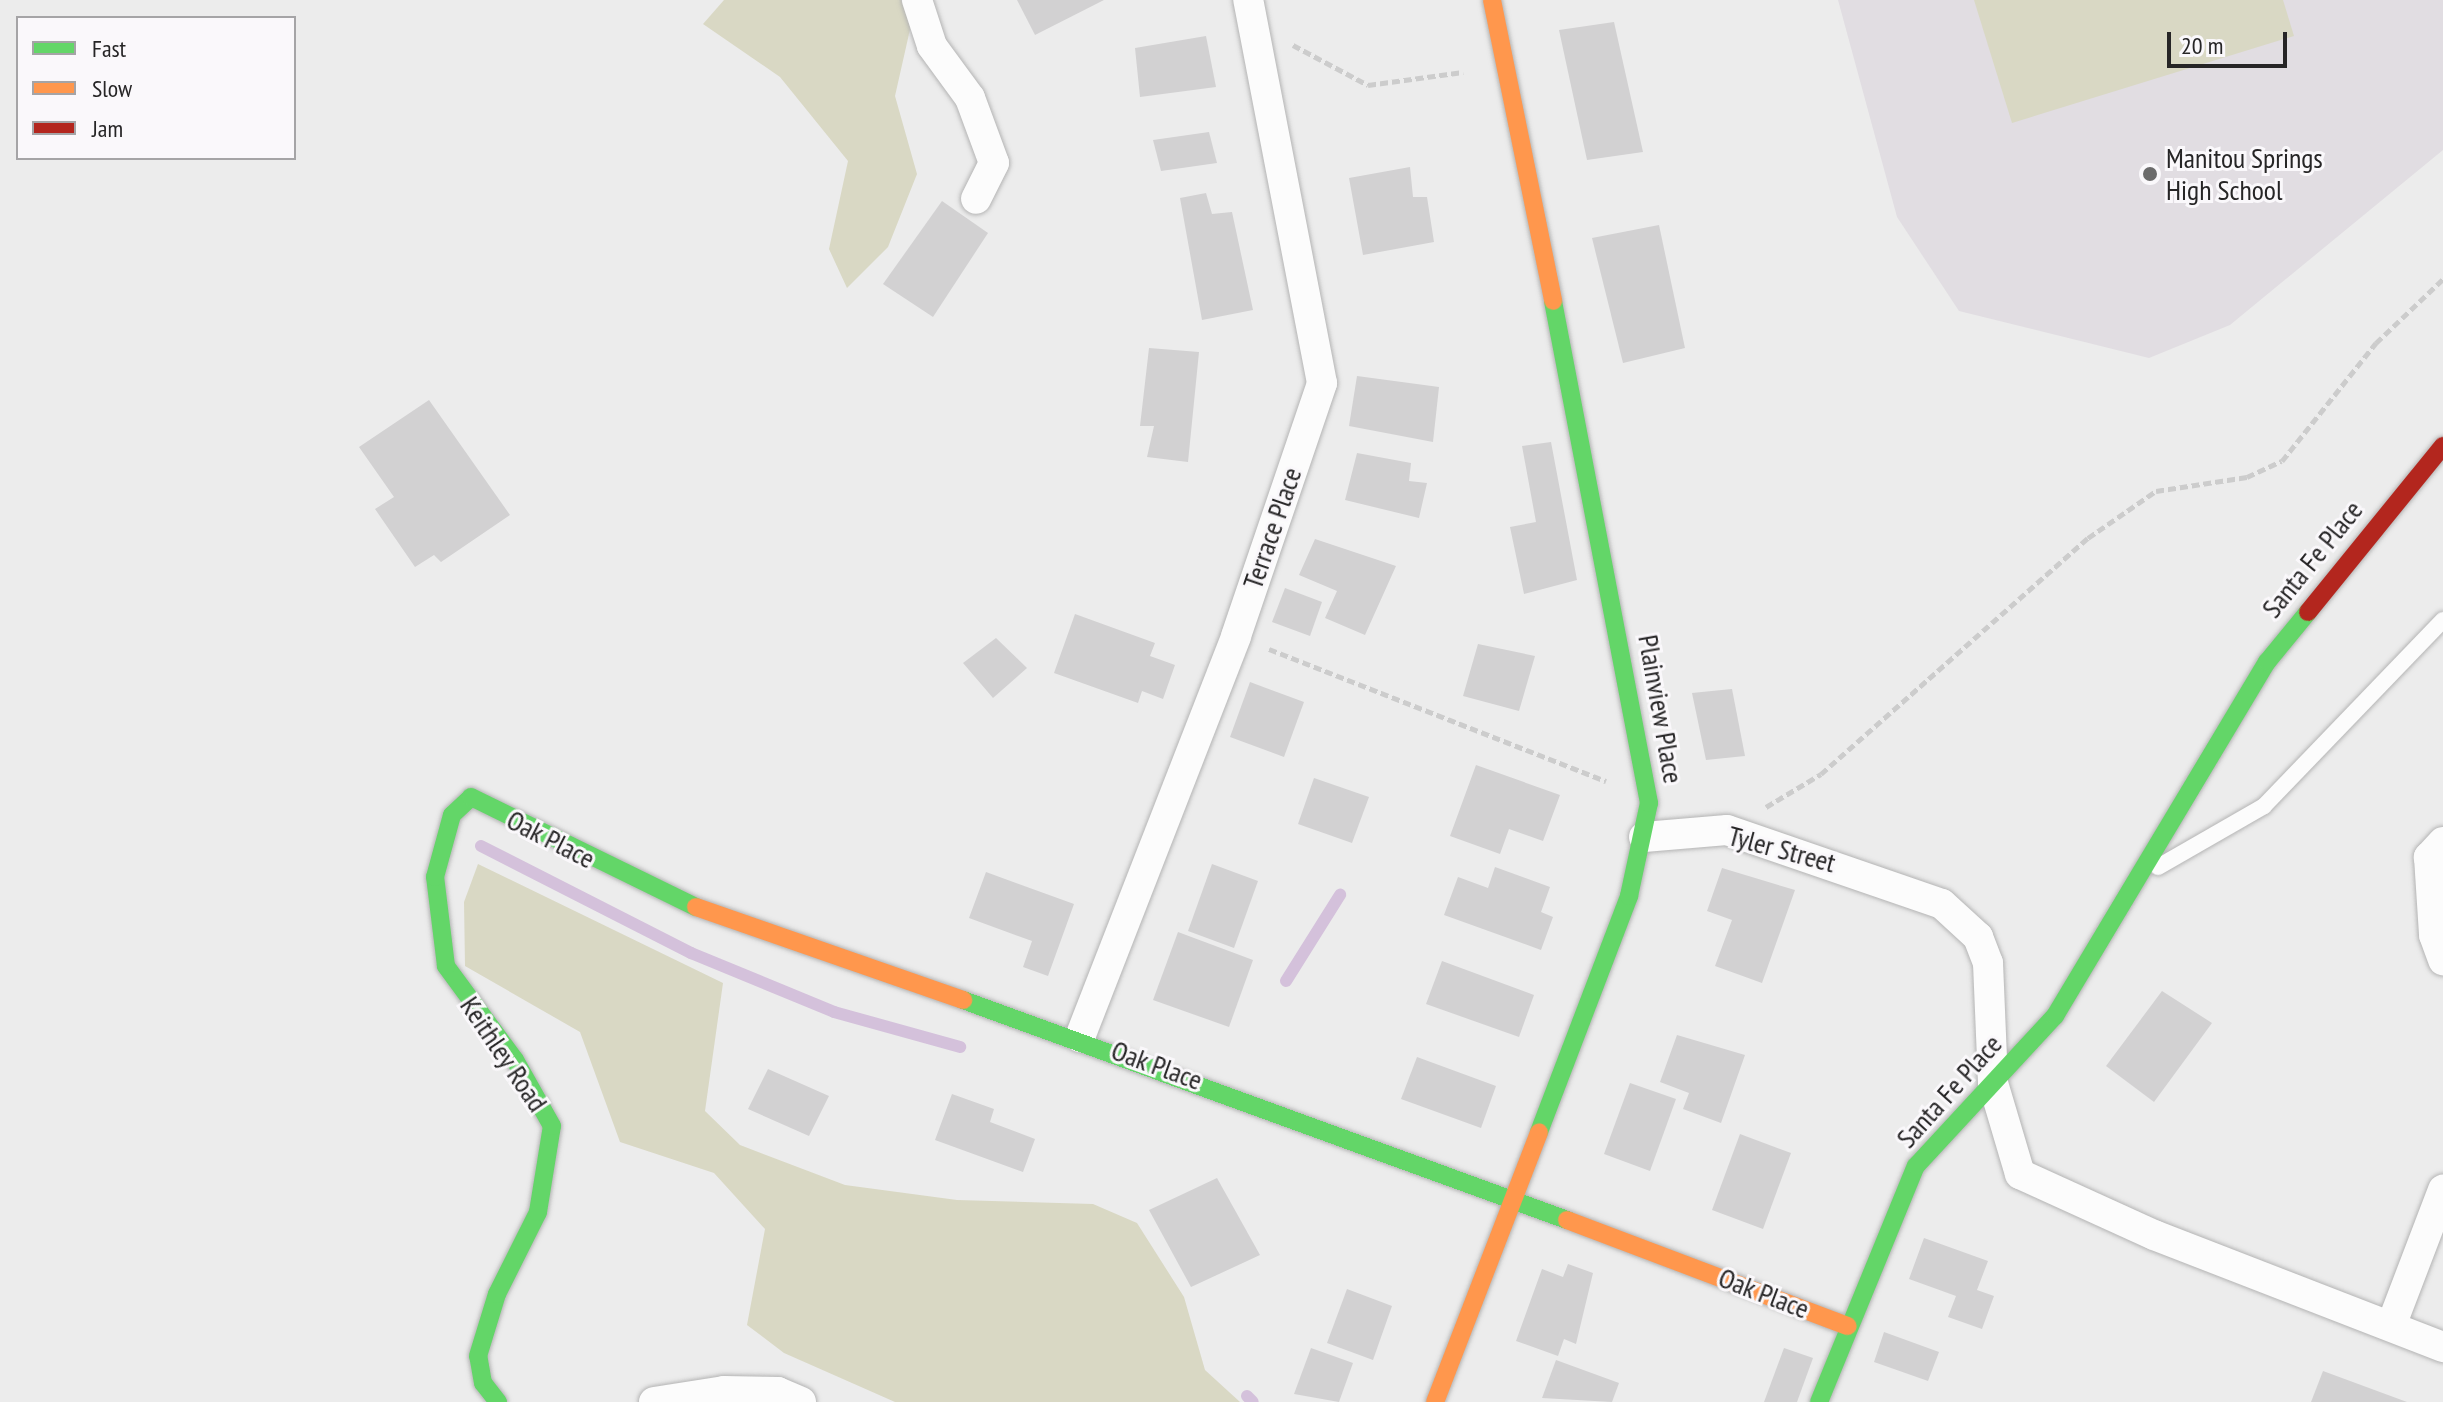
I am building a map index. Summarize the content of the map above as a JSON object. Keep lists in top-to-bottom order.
{
  "streets": {
    "street": [
      "Terrace Place",
      "Santa Fe Place",
      "Plainview Place",
      "Oak Place",
      "Tyler Street",
      "Keithley Road"
    ]
  },
  "crossings": [
    ["Terrace Place", "Oak Place"],
    ["Santa Fe Place", "Oak Place"],
    ["Santa Fe Place", "Tyler Street"],
    ["Plainview Place", "Oak Place"],
    ["Plainview Place", "Tyler Street"],
    ["Oak Place", "Keithley Road"]
  ],
  "places": ["Manitou Springs High School"],
  "legend": ["Fast", "Slow", "Jam"],
  "scale_bar": "20 m"
}
